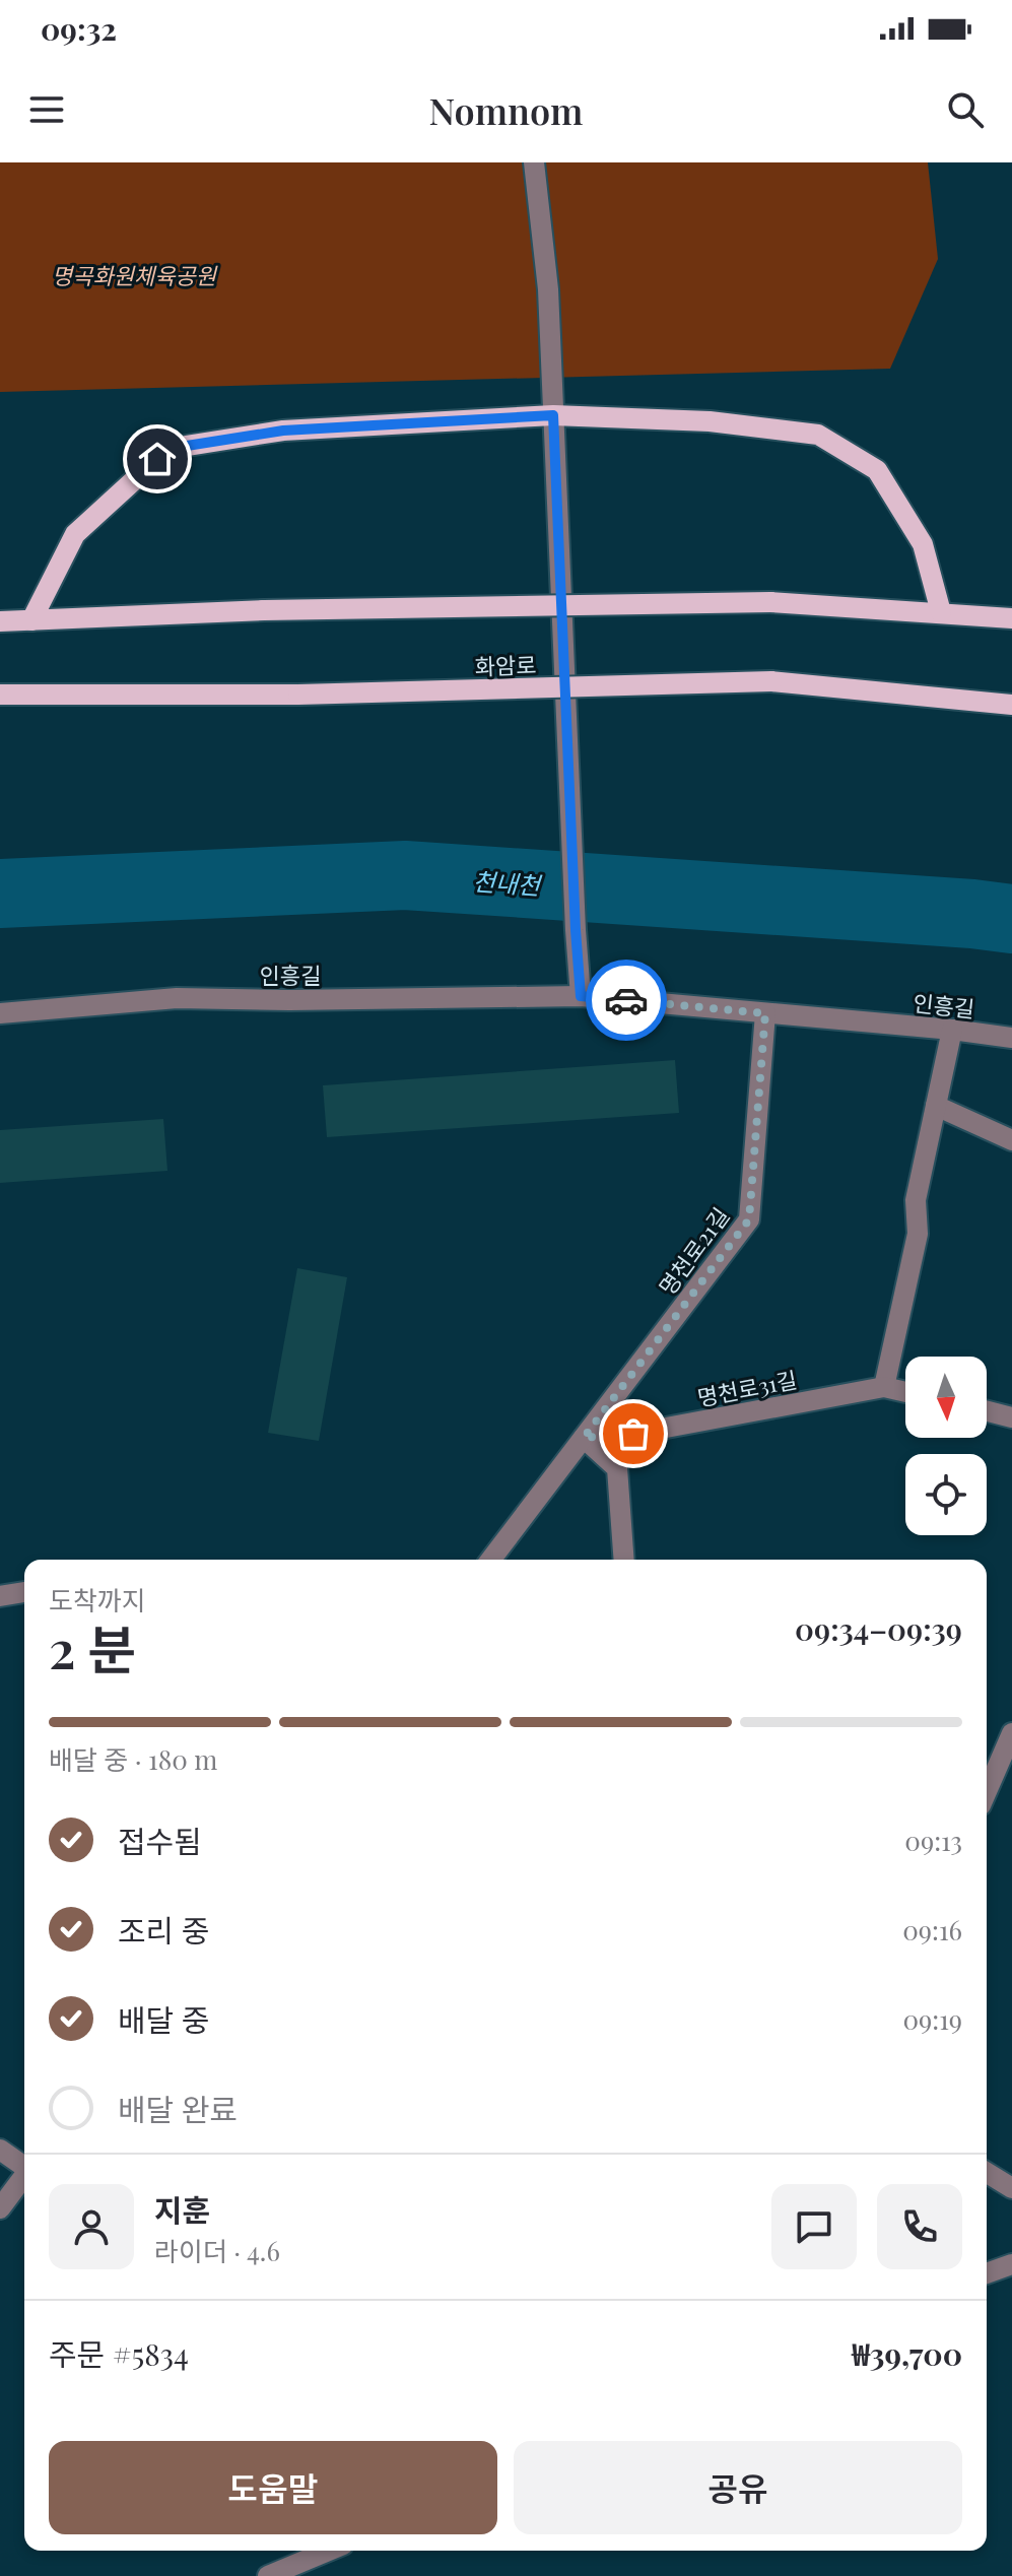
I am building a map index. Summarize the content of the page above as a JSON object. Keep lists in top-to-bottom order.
{
  "streets": {
    "main road": ["화암로"],
    "street": ["인흥길", "명천로21길", "명천로31길"]
  },
  "crossings": [
    ["인흥길", "명천로21길"],
    ["명천로21길", "명천로31길"]
  ],
  "water": ["천내천"],
  "parks": ["명곡화원체육공원"],
  "north": "bottom",
  "page": {
    "status": "09:32",
    "header": "Nomnom",
    "heading": ["2 분", "도착까지", "09:34–09:39"],
    "panel": [
      "지훈",
      "라이더 · 4.6",
      "주문 #5834",
      "₩39,700"
    ],
    "bar": "배달 중 · 180 m",
    "list": [
      ["접수됨", "09:13"],
      ["조리 중", "09:16"],
      ["배달 중", "09:19"],
      "배달 완료"
    ],
    "buttons": ["도움말", "공유"]
  }
}
